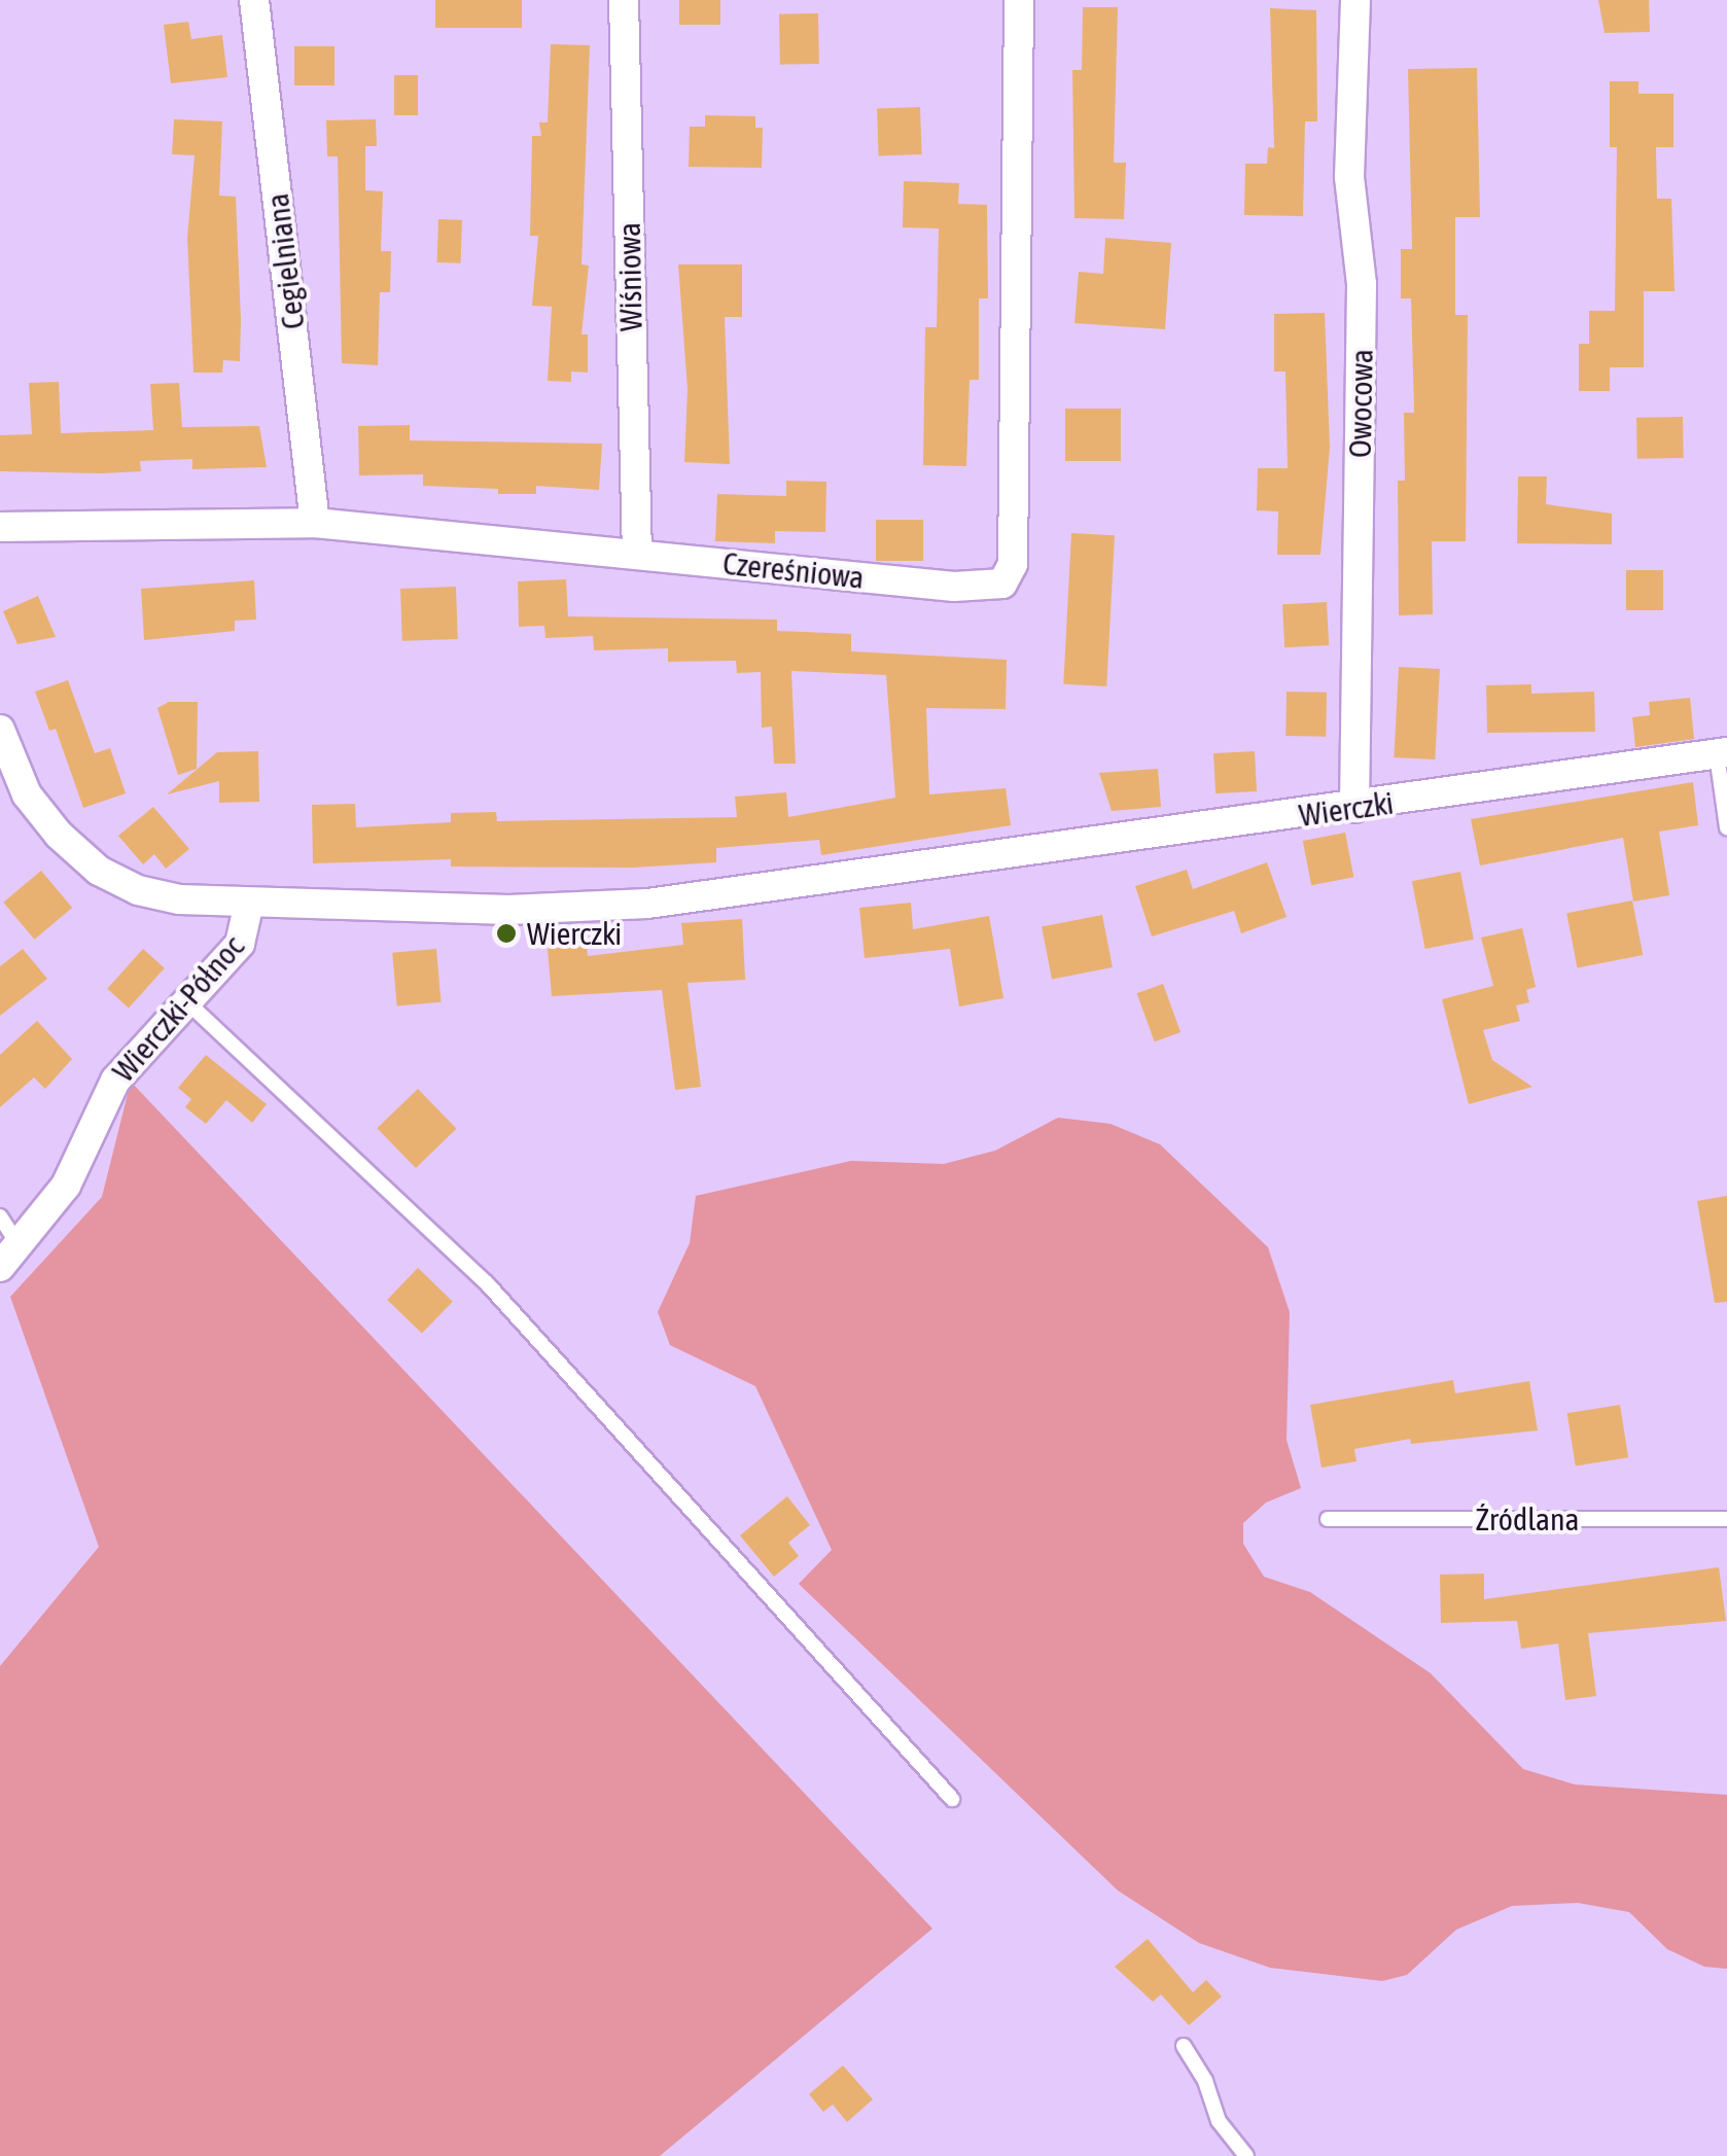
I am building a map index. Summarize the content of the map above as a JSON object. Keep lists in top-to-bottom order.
{
  "streets": {
    "street": [
      "Cegielniana",
      "Wiśniowa",
      "Owocowa",
      "Czereśniowa",
      "Wierczki",
      "Wierczki-Północ"
    ],
    "lane": ["Źródlana"]
  },
  "crossings": [
    ["Cegielniana", "Czereśniowa"],
    ["Wiśniowa", "Czereśniowa"],
    ["Owocowa", "Wierczki"],
    ["Wierczki", "Wierczki-Północ"]
  ],
  "places": ["Wierczki"]
}
